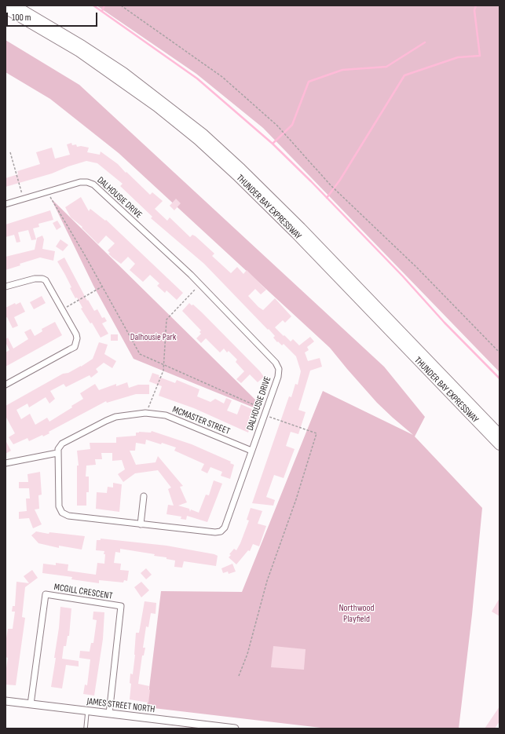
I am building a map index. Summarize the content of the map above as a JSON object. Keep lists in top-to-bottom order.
{
  "streets": {
    "highway": ["THUNDER BAY EXPRESSWAY"],
    "street": [
      "DALHOUSIE DRIVE",
      "MCMASTER STREET",
      "MCGILL CRESCENT",
      "JAMES STREET NORTH"
    ]
  },
  "crossings": [
    ["DALHOUSIE DRIVE", "MCMASTER STREET"],
    ["MCGILL CRESCENT", "JAMES STREET NORTH"]
  ],
  "parks": ["Dalhousie Park", "Northwood Playfield"],
  "scale_bar": "100 m"
}
